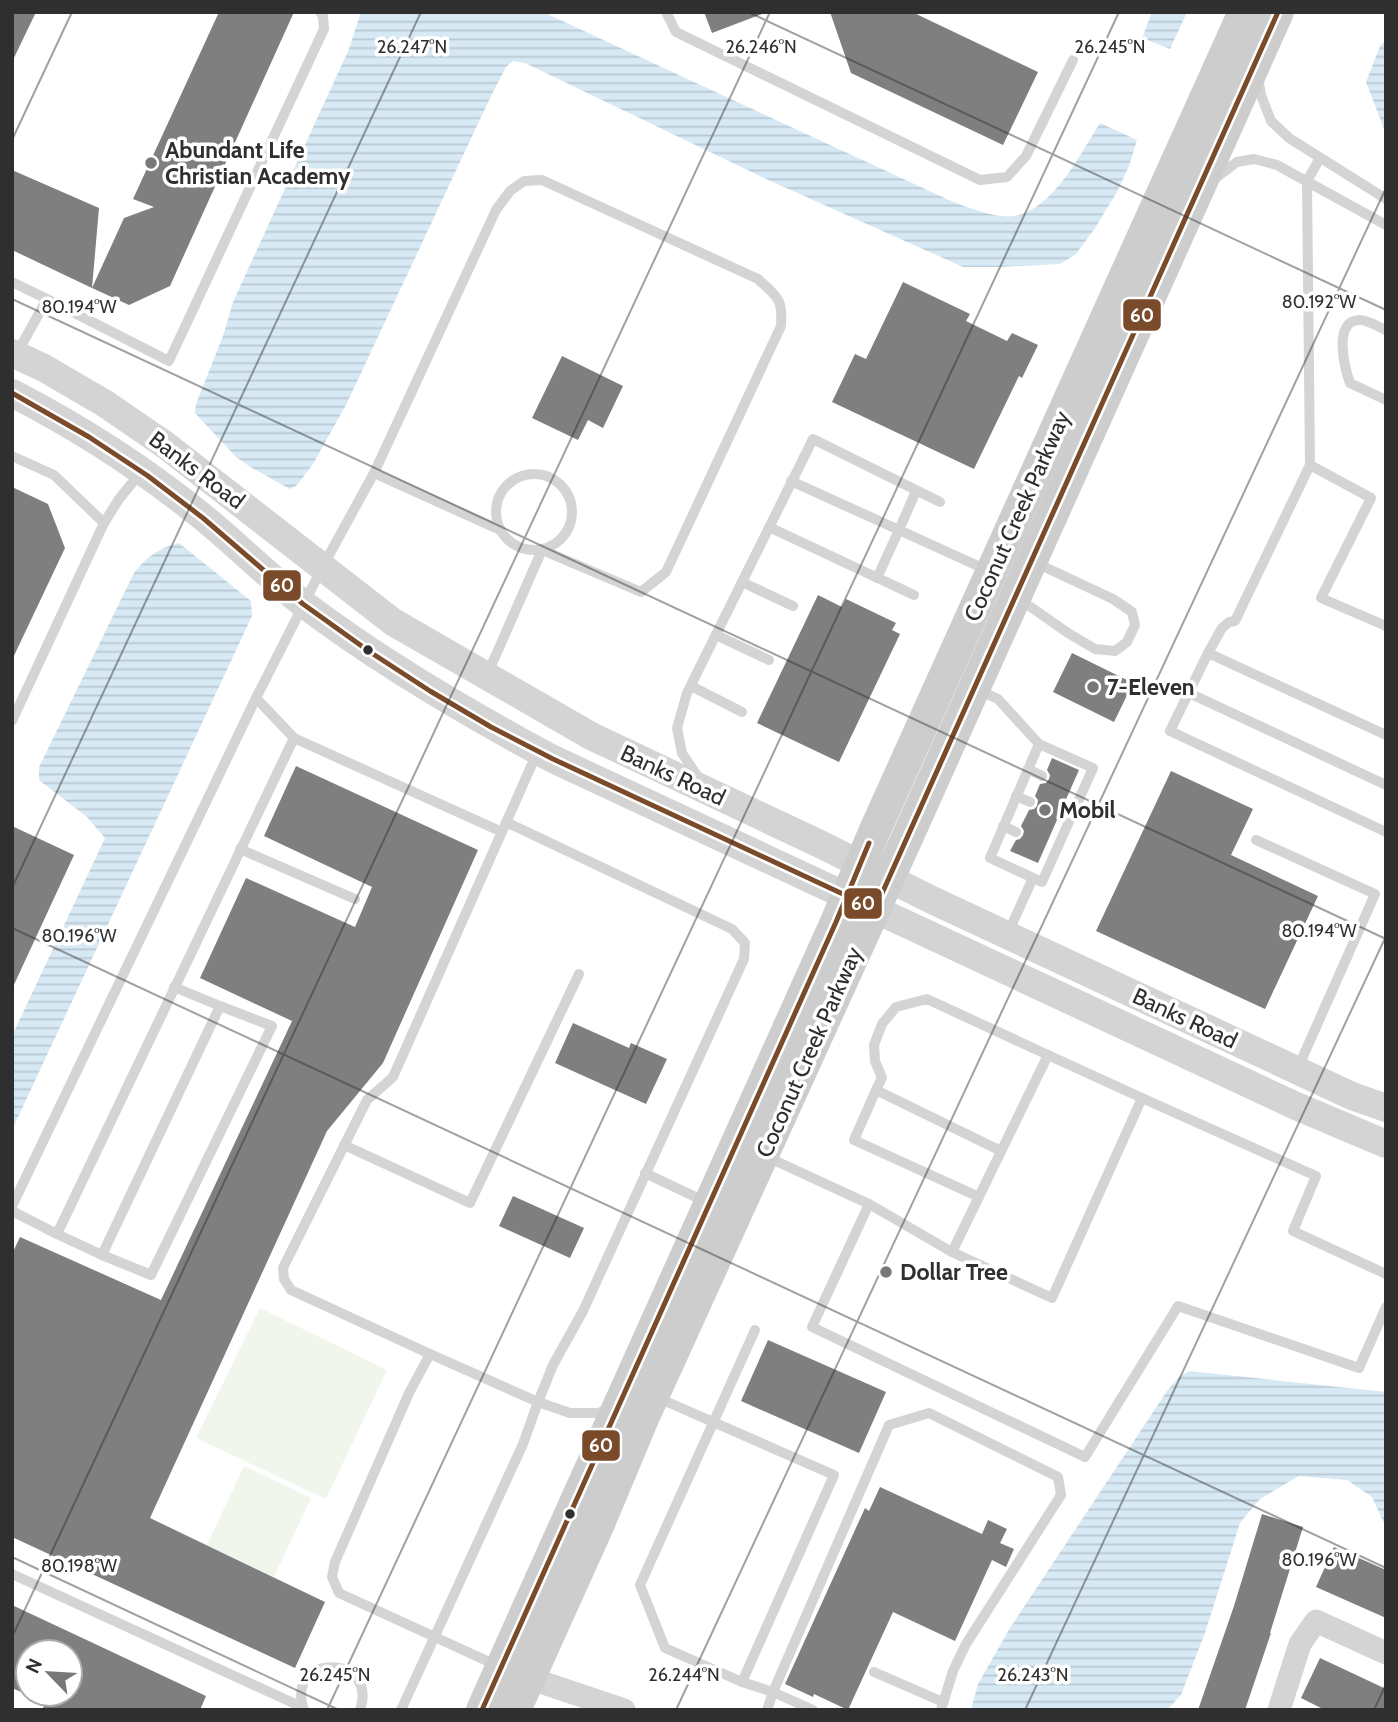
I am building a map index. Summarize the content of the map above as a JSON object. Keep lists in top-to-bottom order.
{
  "streets": {
    "main road": ["Coconut Creek Parkway"],
    "street": ["Banks Road"]
  },
  "crossings": [
    ["Banks Road", "Coconut Creek Parkway"]
  ],
  "places": [
    "Abundant Life Christian Academy",
    "7-Eleven",
    "Mobil",
    "Dollar Tree"
  ],
  "lines": ["transit line 60"],
  "north": "top left",
  "coordinates": [
    "26.247°N",
    "26.246°N",
    "26.245°N",
    "80.192°W",
    "80.194°W",
    "80.196°W",
    "80.198°W",
    "26.244°N",
    "26.243°N"
  ]
}
